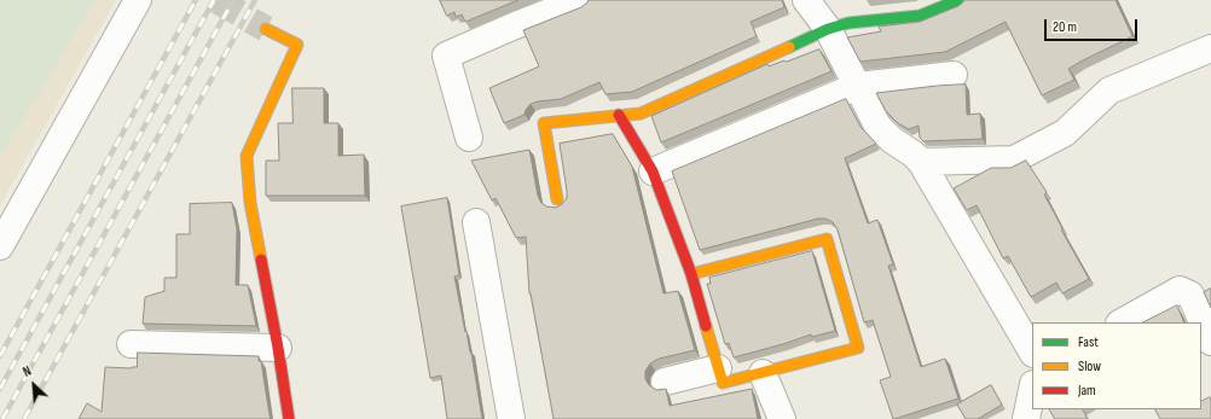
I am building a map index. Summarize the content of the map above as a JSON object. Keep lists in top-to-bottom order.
{
  "legend": ["Fast", "Slow", "Jam"],
  "scale_bar": "20 m",
  "north": "top left"
}
